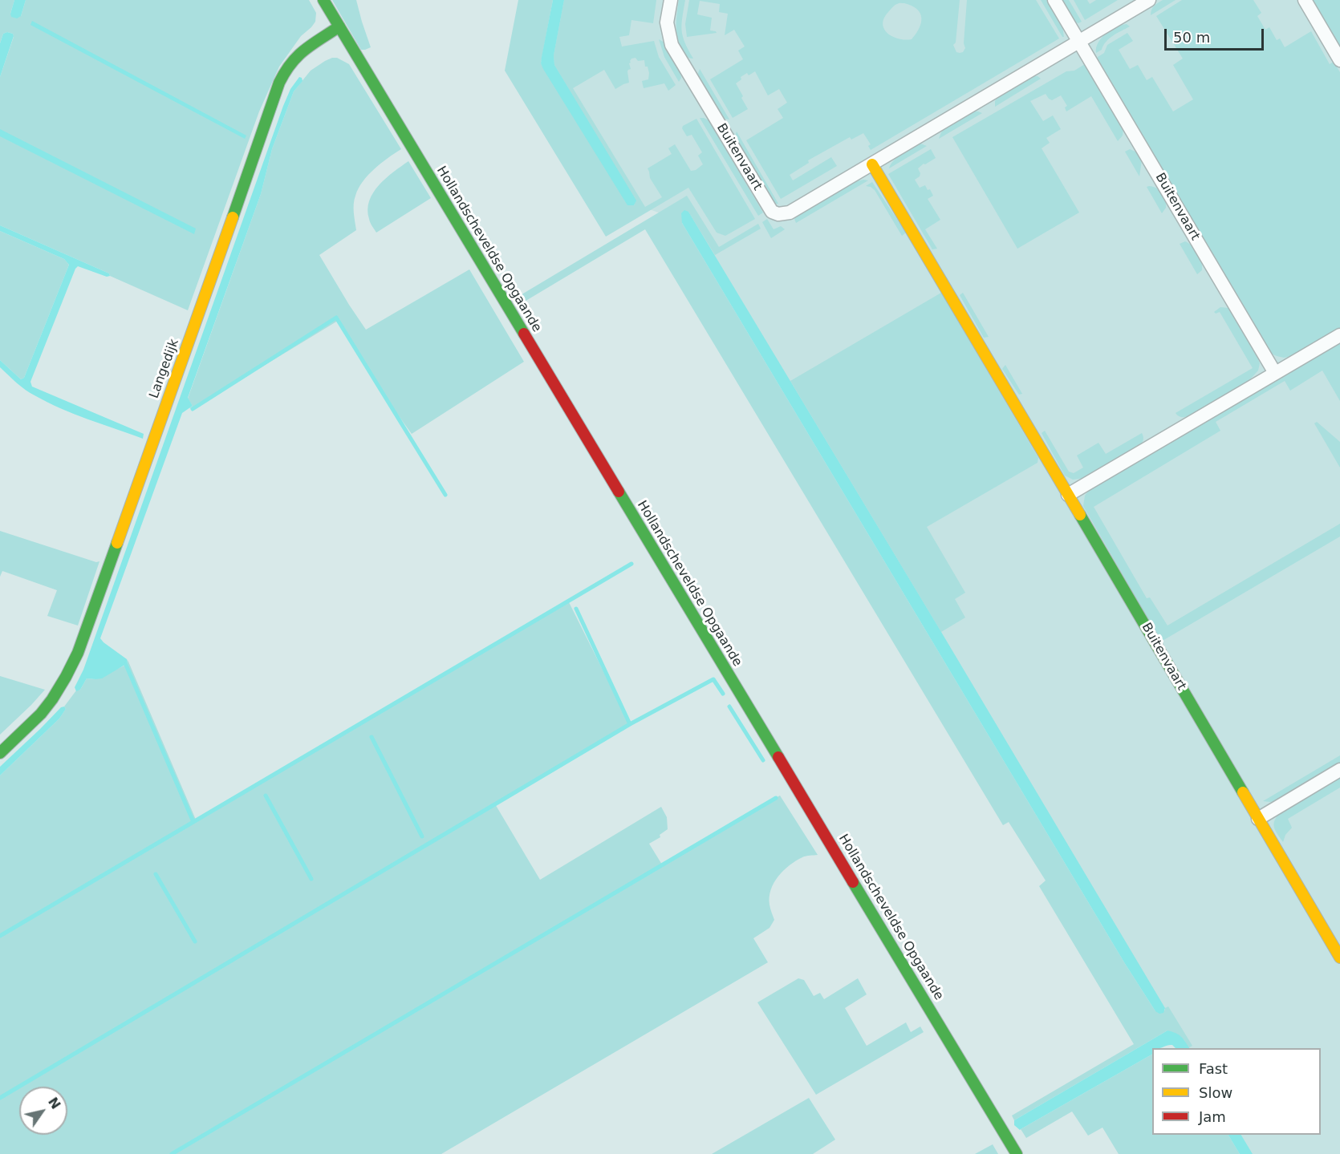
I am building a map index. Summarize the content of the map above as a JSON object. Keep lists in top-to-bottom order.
{
  "streets": {
    "street": ["Buitenvaart", "Hollandscheveldse Opgaande", "Langedijk"]
  },
  "crossings": [
    ["Hollandscheveldse Opgaande", "Langedijk"]
  ],
  "legend": ["Fast", "Slow", "Jam"],
  "scale_bar": "50 m",
  "north": "top right"
}
